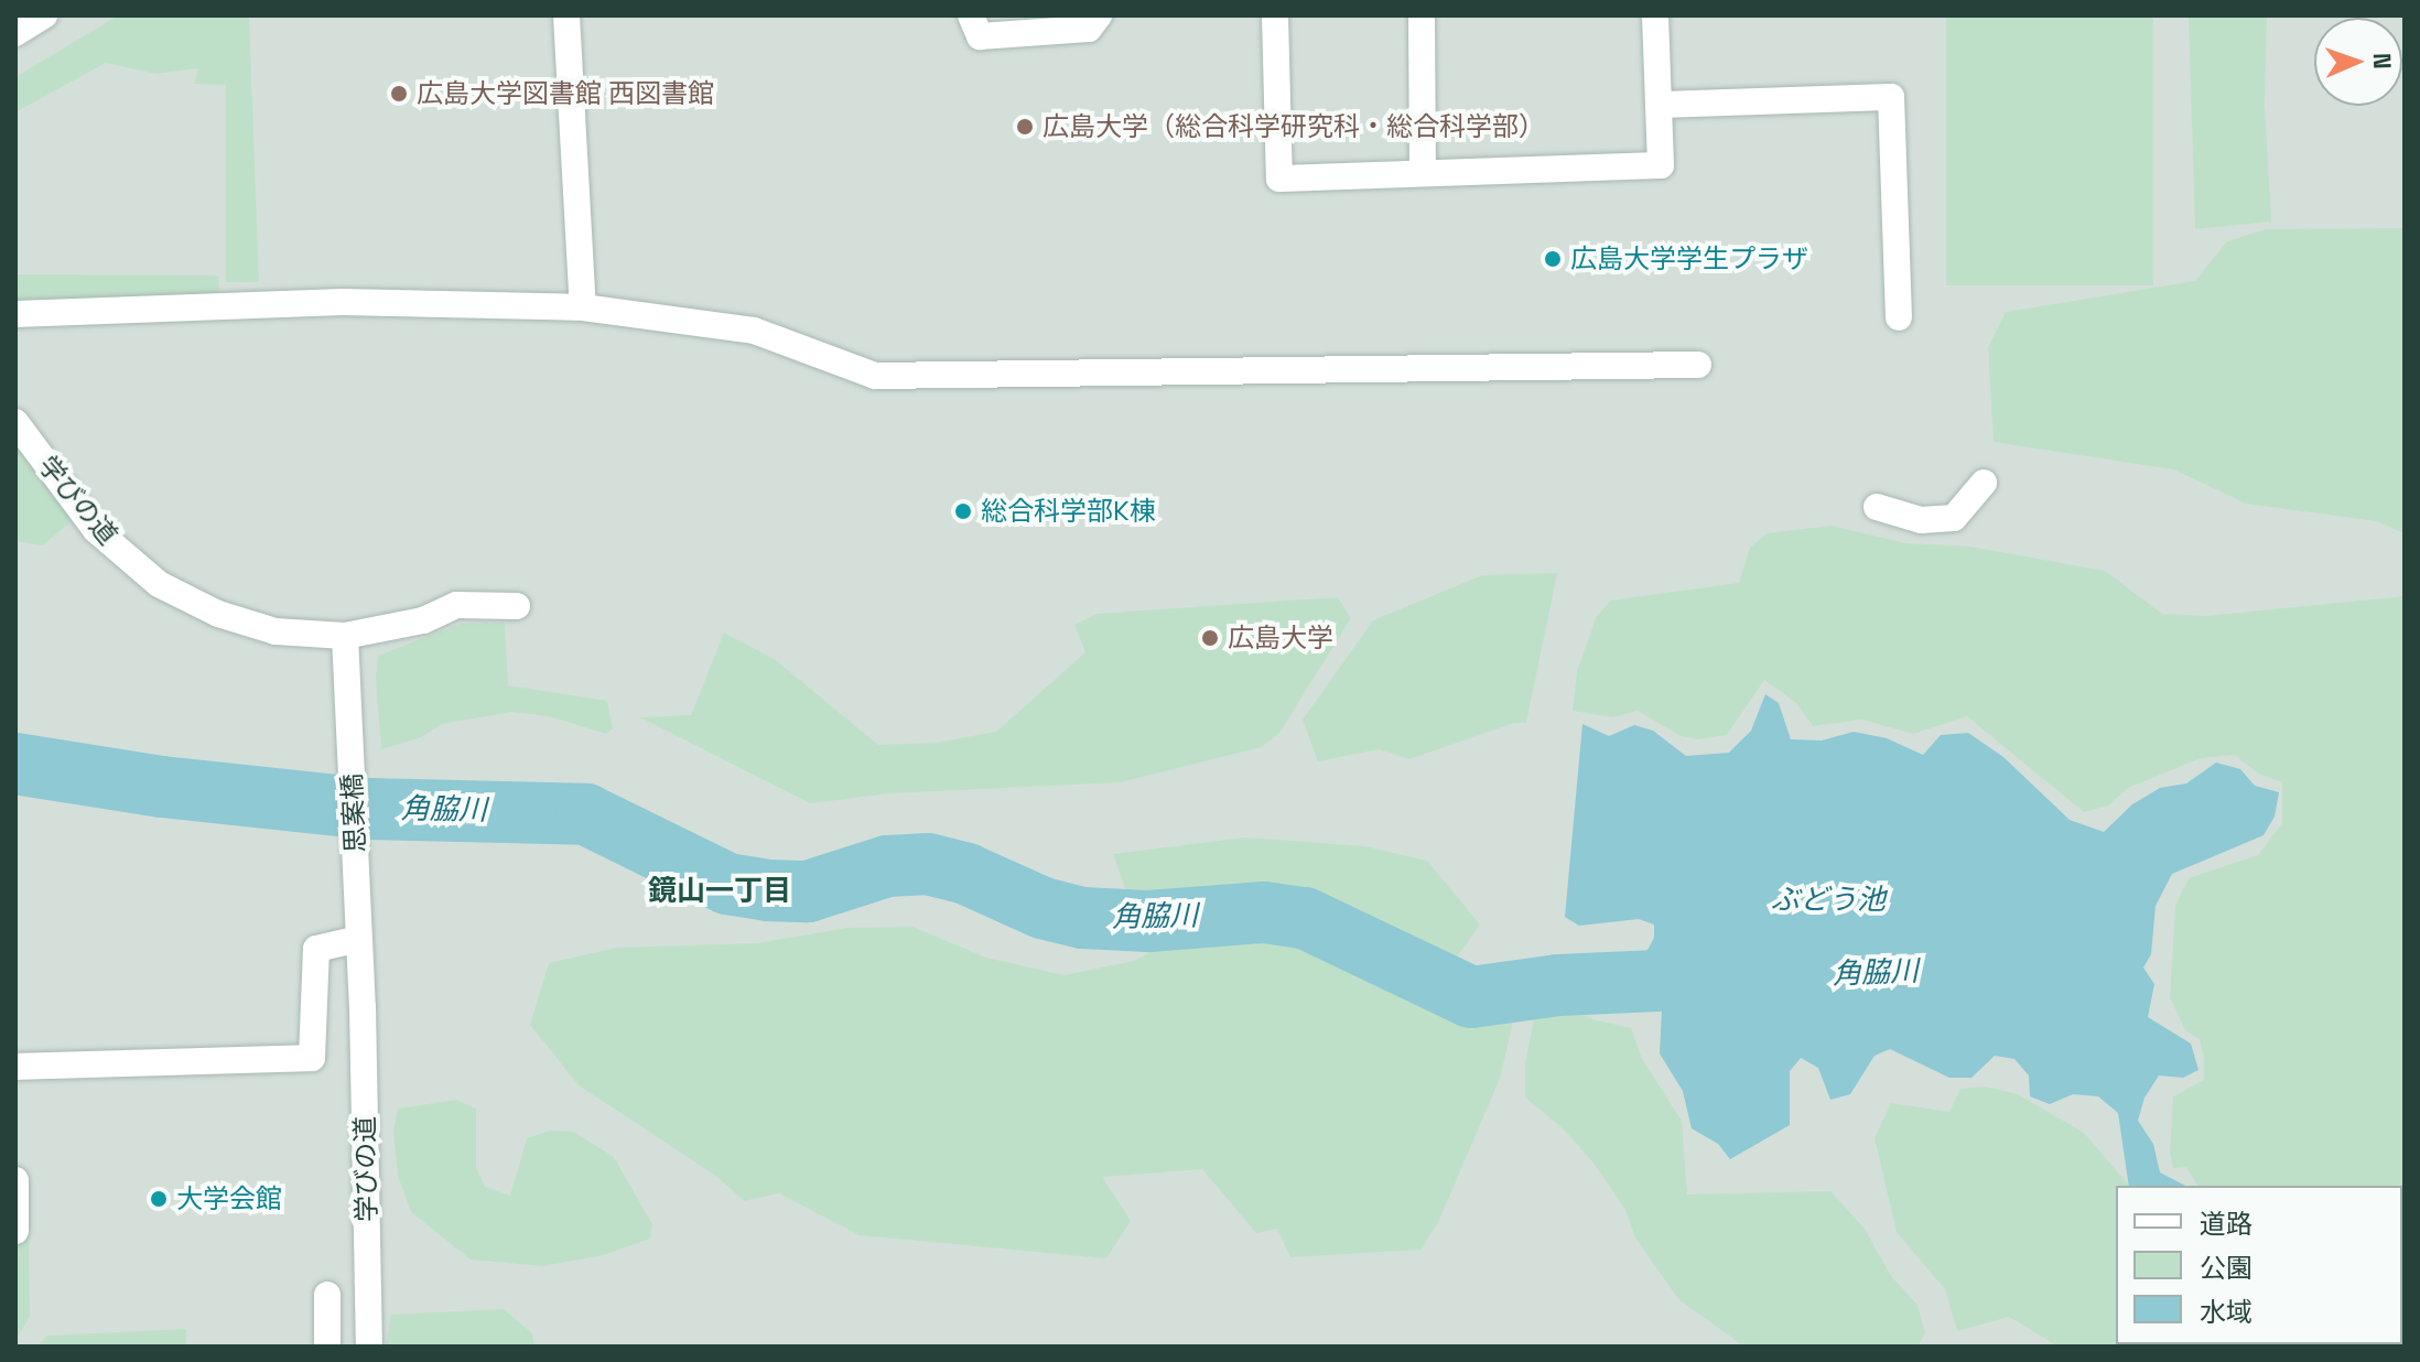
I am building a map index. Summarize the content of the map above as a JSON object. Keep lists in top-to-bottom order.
{
  "streets": {
    "street": ["学びの道", "思案橋"]
  },
  "crossings": [
    ["学びの道", "思案橋"]
  ],
  "districts": ["鏡山一丁目"],
  "water": ["角脇川", "ぶどう池"],
  "places": [
    "広島大学図書館 西図書館",
    "広島大学（総合科学研究科・総合科学部）",
    "広島大学学生プラザ",
    "総合科学部K棟",
    "広島大学",
    "大学会館"
  ],
  "legend": ["道路", "公園", "水域"],
  "north": "right"
}
